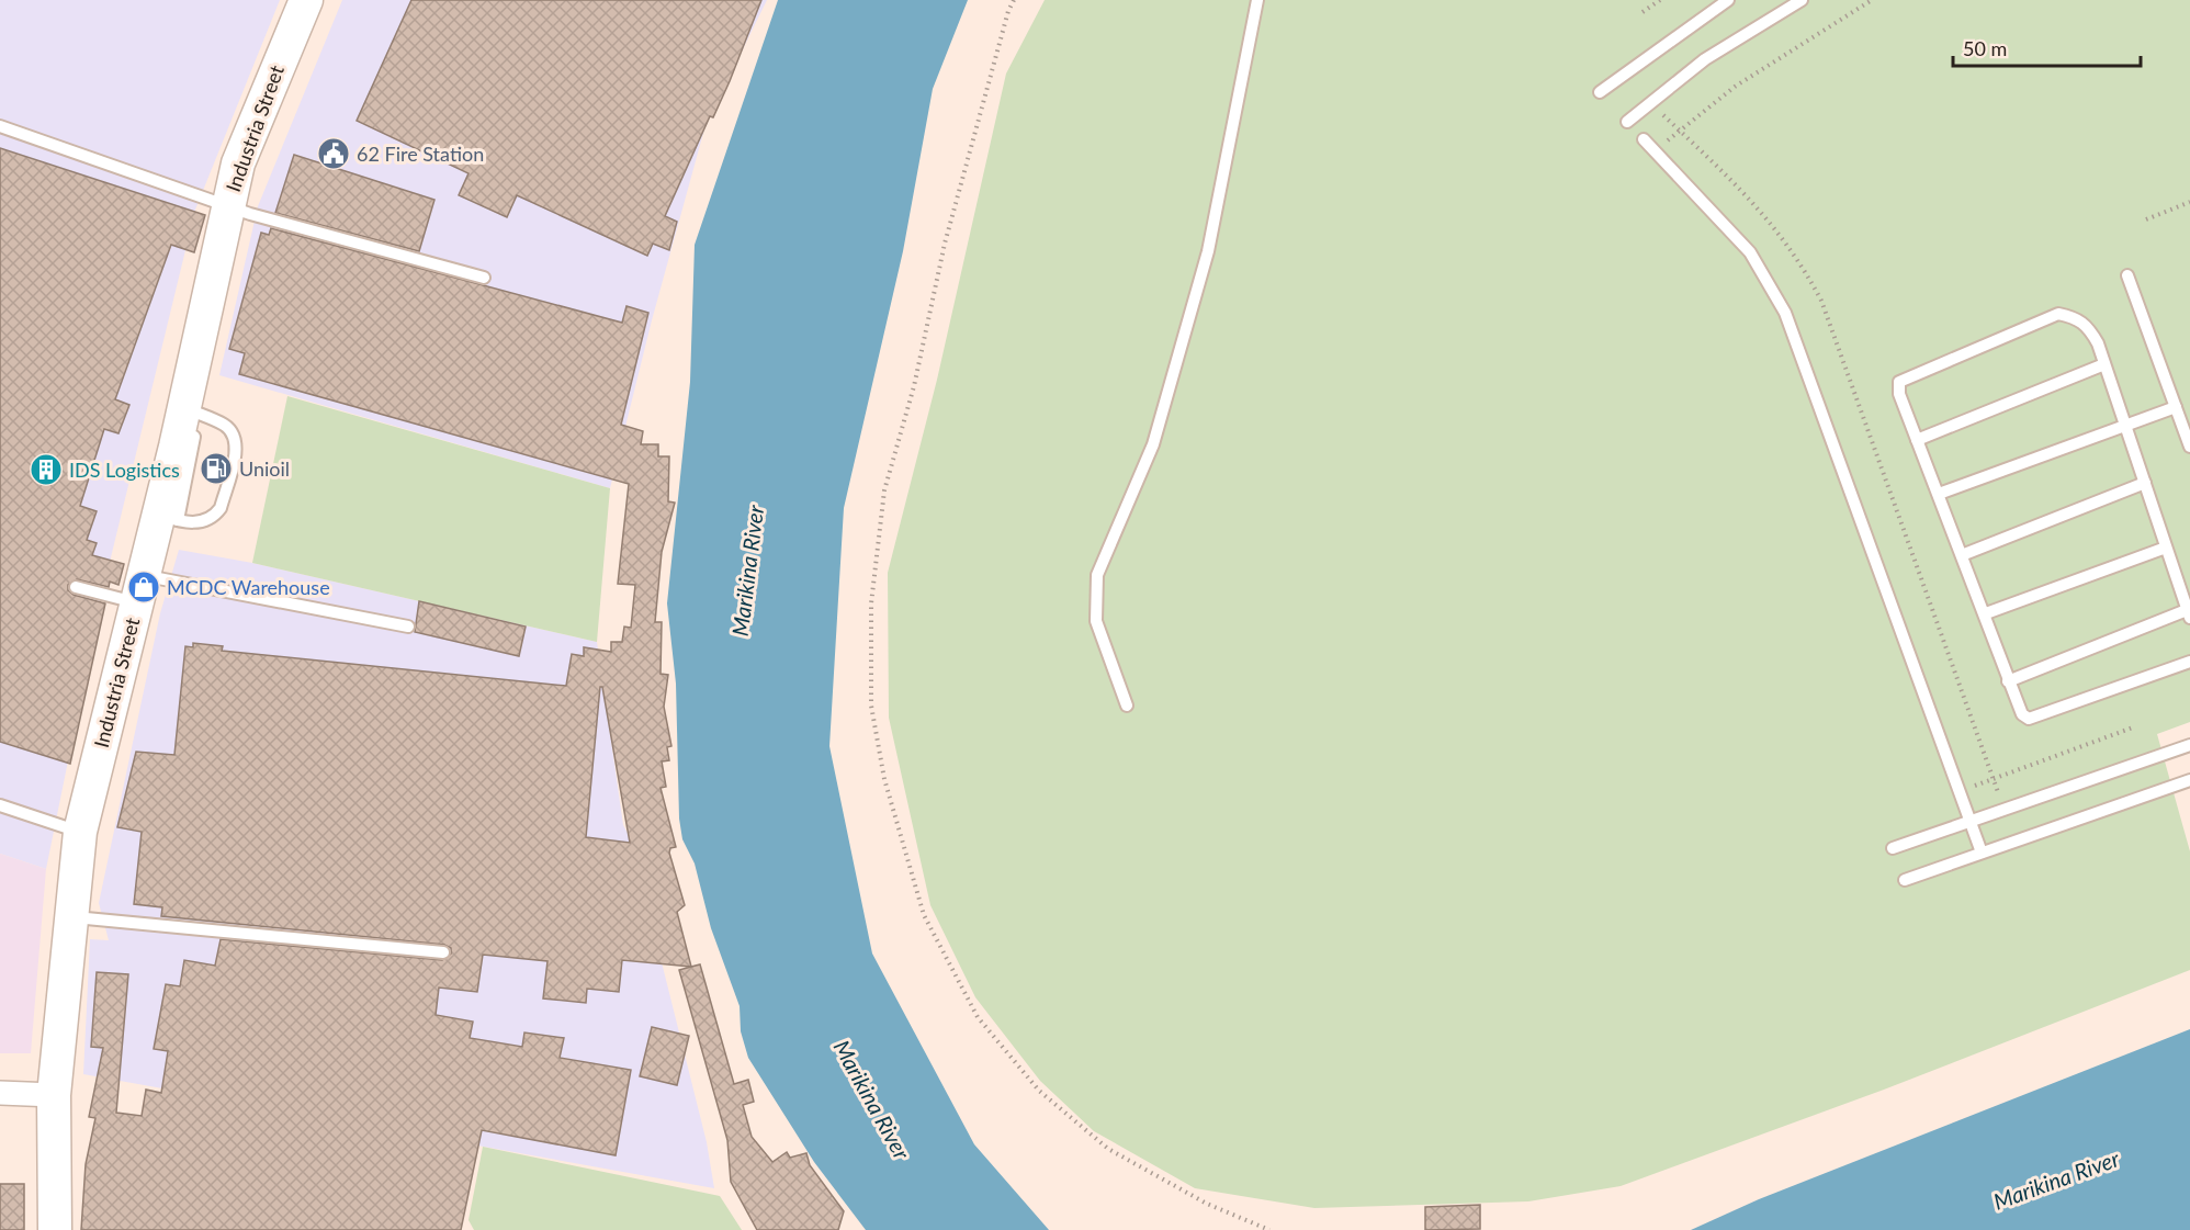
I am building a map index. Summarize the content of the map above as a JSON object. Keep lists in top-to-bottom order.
{
  "streets": {
    "street": ["Industria Street"]
  },
  "water": ["Marikina River"],
  "places": {
    "public building": ["62 Fire Station"],
    "fuel station": ["Unioil"],
    "building": ["IDS Logistics"],
    "shop": ["MCDC Warehouse"]
  },
  "scale_bar": "50 m"
}
